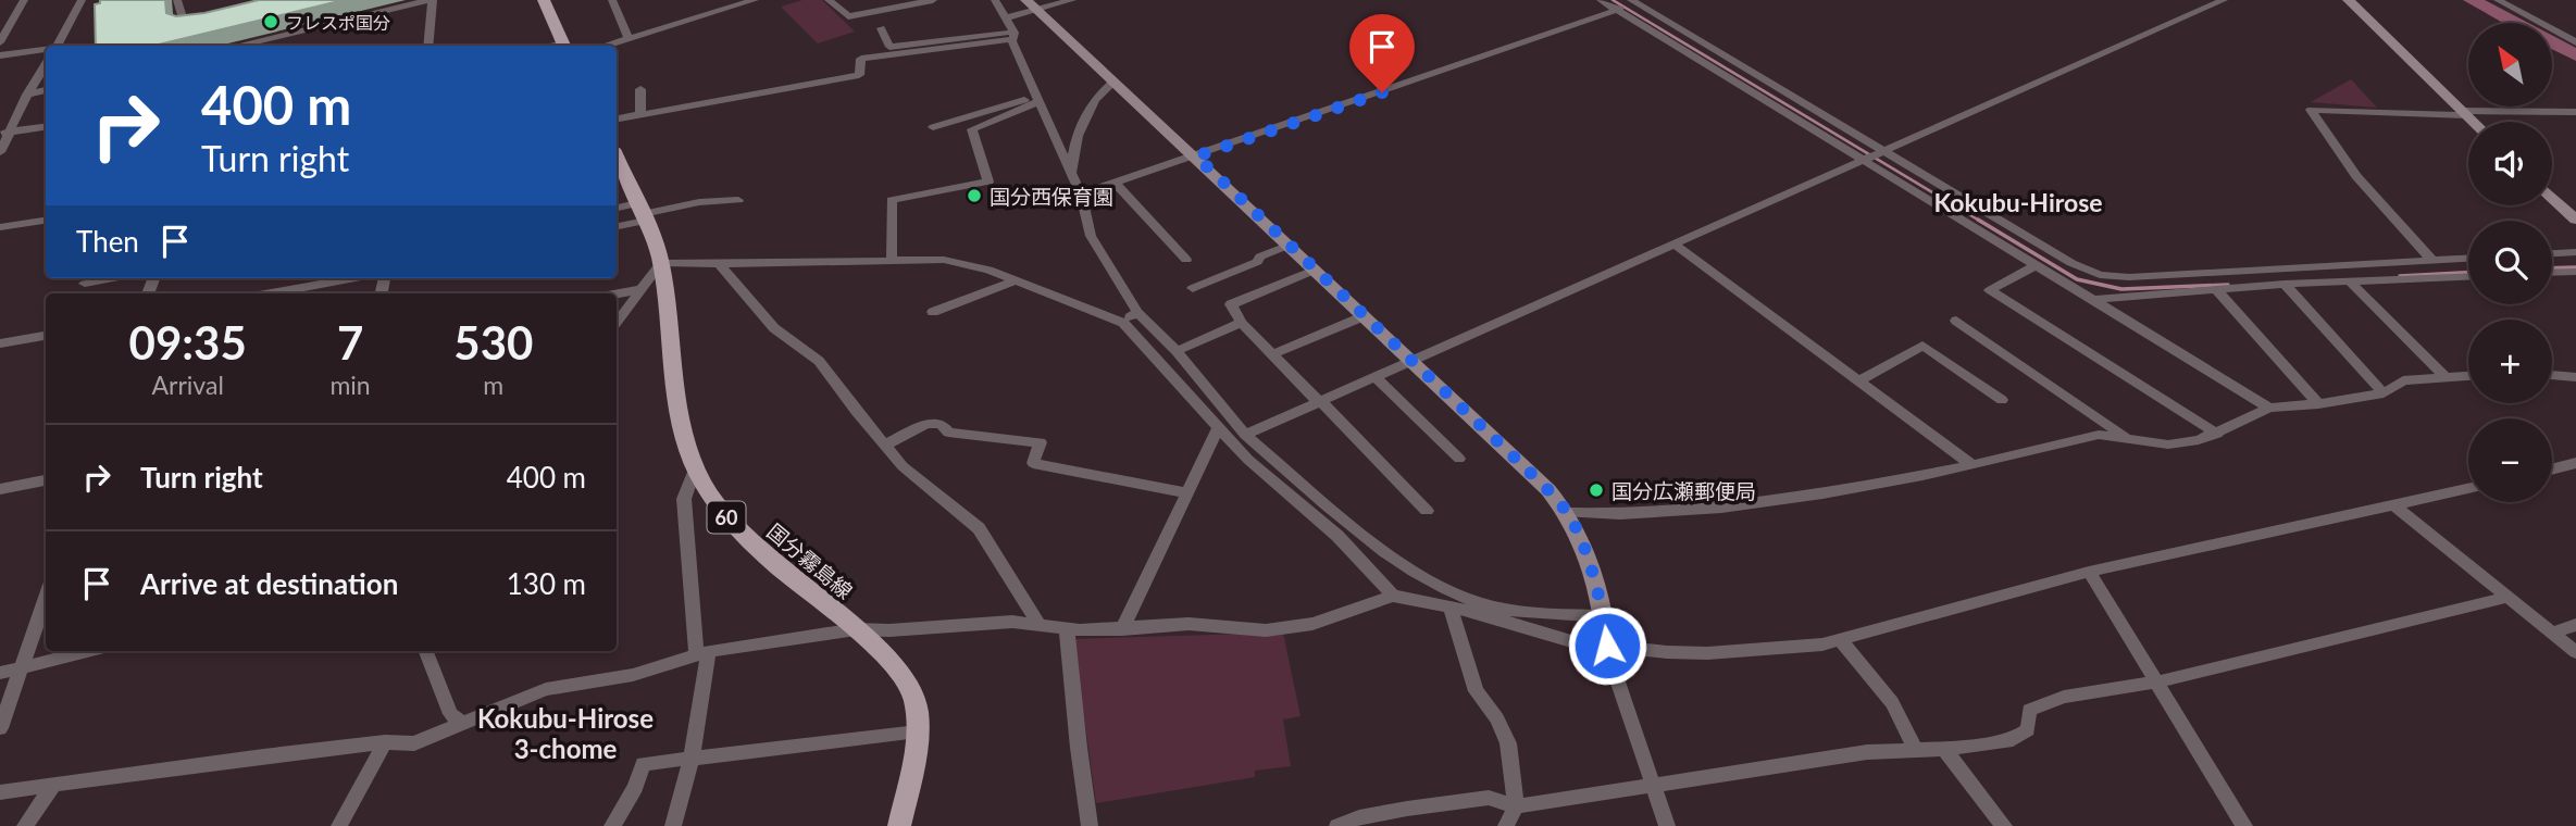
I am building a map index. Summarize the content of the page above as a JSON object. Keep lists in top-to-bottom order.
{
  "streets": {
    "main road": ["60", "国分霧島線"]
  },
  "districts": ["Kokubu-Hirose", "Kokubu-Hirose 3-chome"],
  "places": ["フレスポ国分", "国分西保育園", "国分広瀬郵便局"],
  "north": "top left",
  "page": {
    "map_buttons": ["+", "−"],
    "turn": ["400 m", "Turn right"],
    "then": "Then",
    "eta": [
      "09:35",
      "Arrival",
      "7",
      "min",
      "530",
      "m"
    ],
    "list": [
      {
        "name": "Turn right",
        "value": "400 m"
      },
      {
        "name": "Arrive at destination",
        "value": "130 m"
      }
    ]
  }
}
